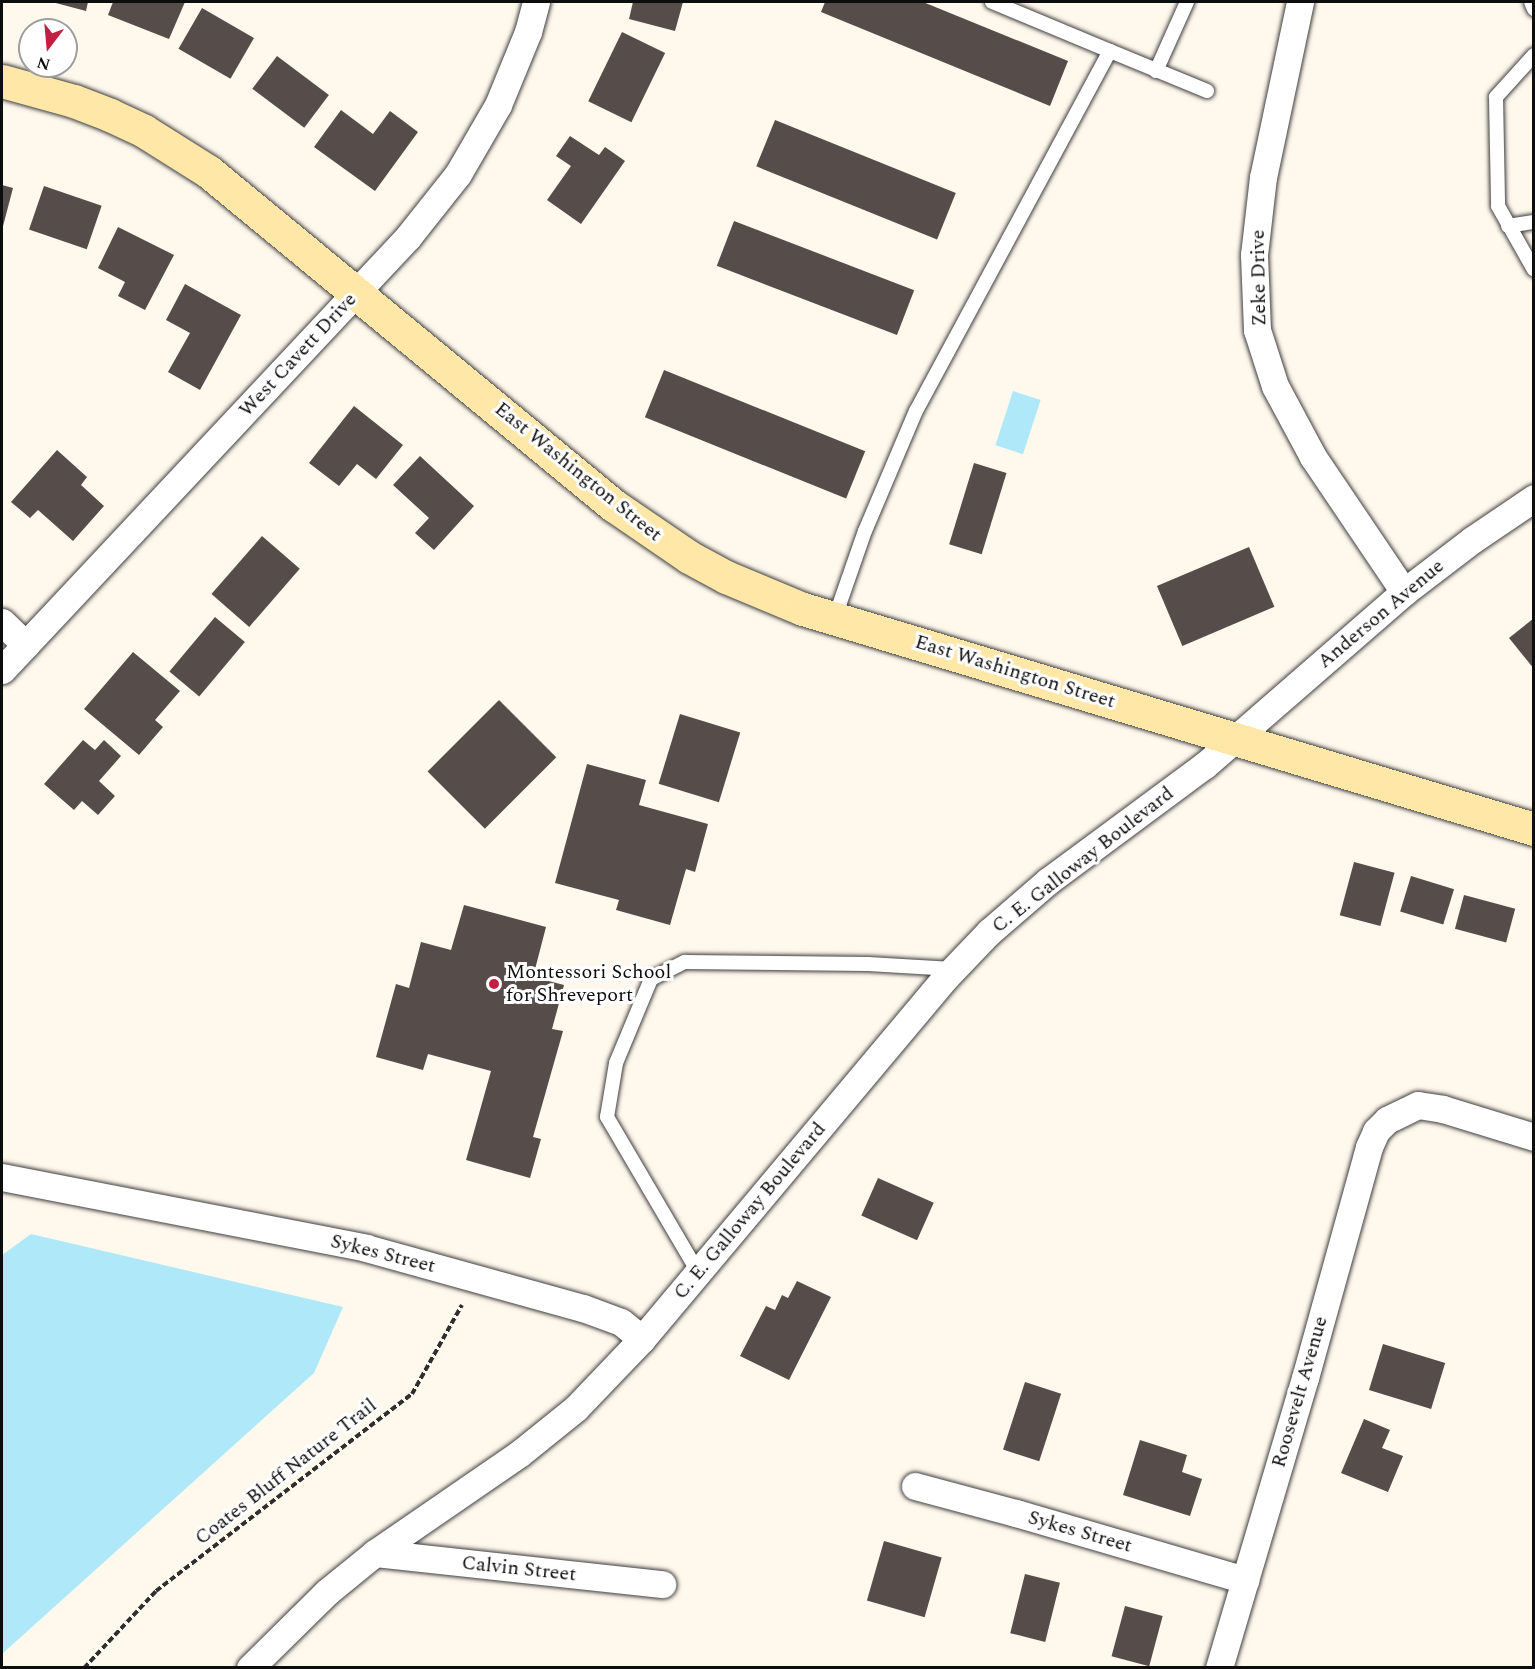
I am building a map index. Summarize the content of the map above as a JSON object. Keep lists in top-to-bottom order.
{
  "streets": {
    "street": [
      "Zeke Drive",
      "West Cavett Drive",
      "East Washington Street",
      "Anderson Avenue",
      "C. E. Galloway Boulevard",
      "Sykes Street",
      "Roosevelt Avenue",
      "Calvin Street"
    ],
    "path": ["Coates Bluff Nature Trail"]
  },
  "crossings": [
    ["Zeke Drive", "Anderson Avenue"],
    ["West Cavett Drive", "East Washington Street"],
    ["East Washington Street", "Anderson Avenue"],
    ["East Washington Street", "C. E. Galloway Boulevard"],
    ["Anderson Avenue", "C. E. Galloway Boulevard"],
    ["C. E. Galloway Boulevard", "Sykes Street"],
    ["C. E. Galloway Boulevard", "Calvin Street"],
    ["Sykes Street", "Roosevelt Avenue"],
    ["Sykes Street", "Coates Bluff Nature Trail"]
  ],
  "places": ["Montessori School for Shreveport"],
  "north": "bottom"
}
